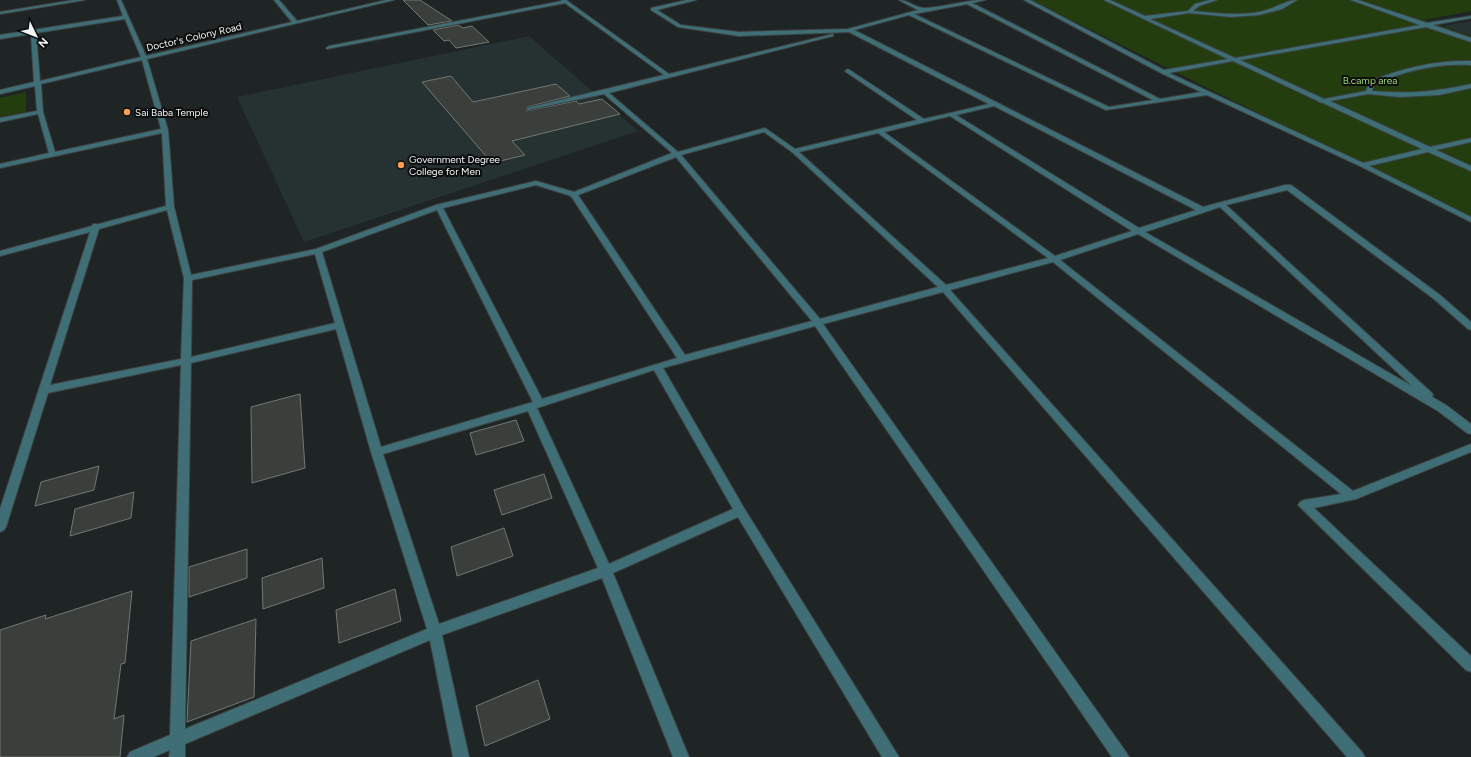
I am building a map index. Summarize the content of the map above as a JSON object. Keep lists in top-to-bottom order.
{
  "streets": {
    "street": ["Doctor's Colony Road"]
  },
  "parks": ["B.camp area"],
  "places": ["Sai Baba Temple", "Government Degree College for Men"],
  "north": "bottom right"
}
